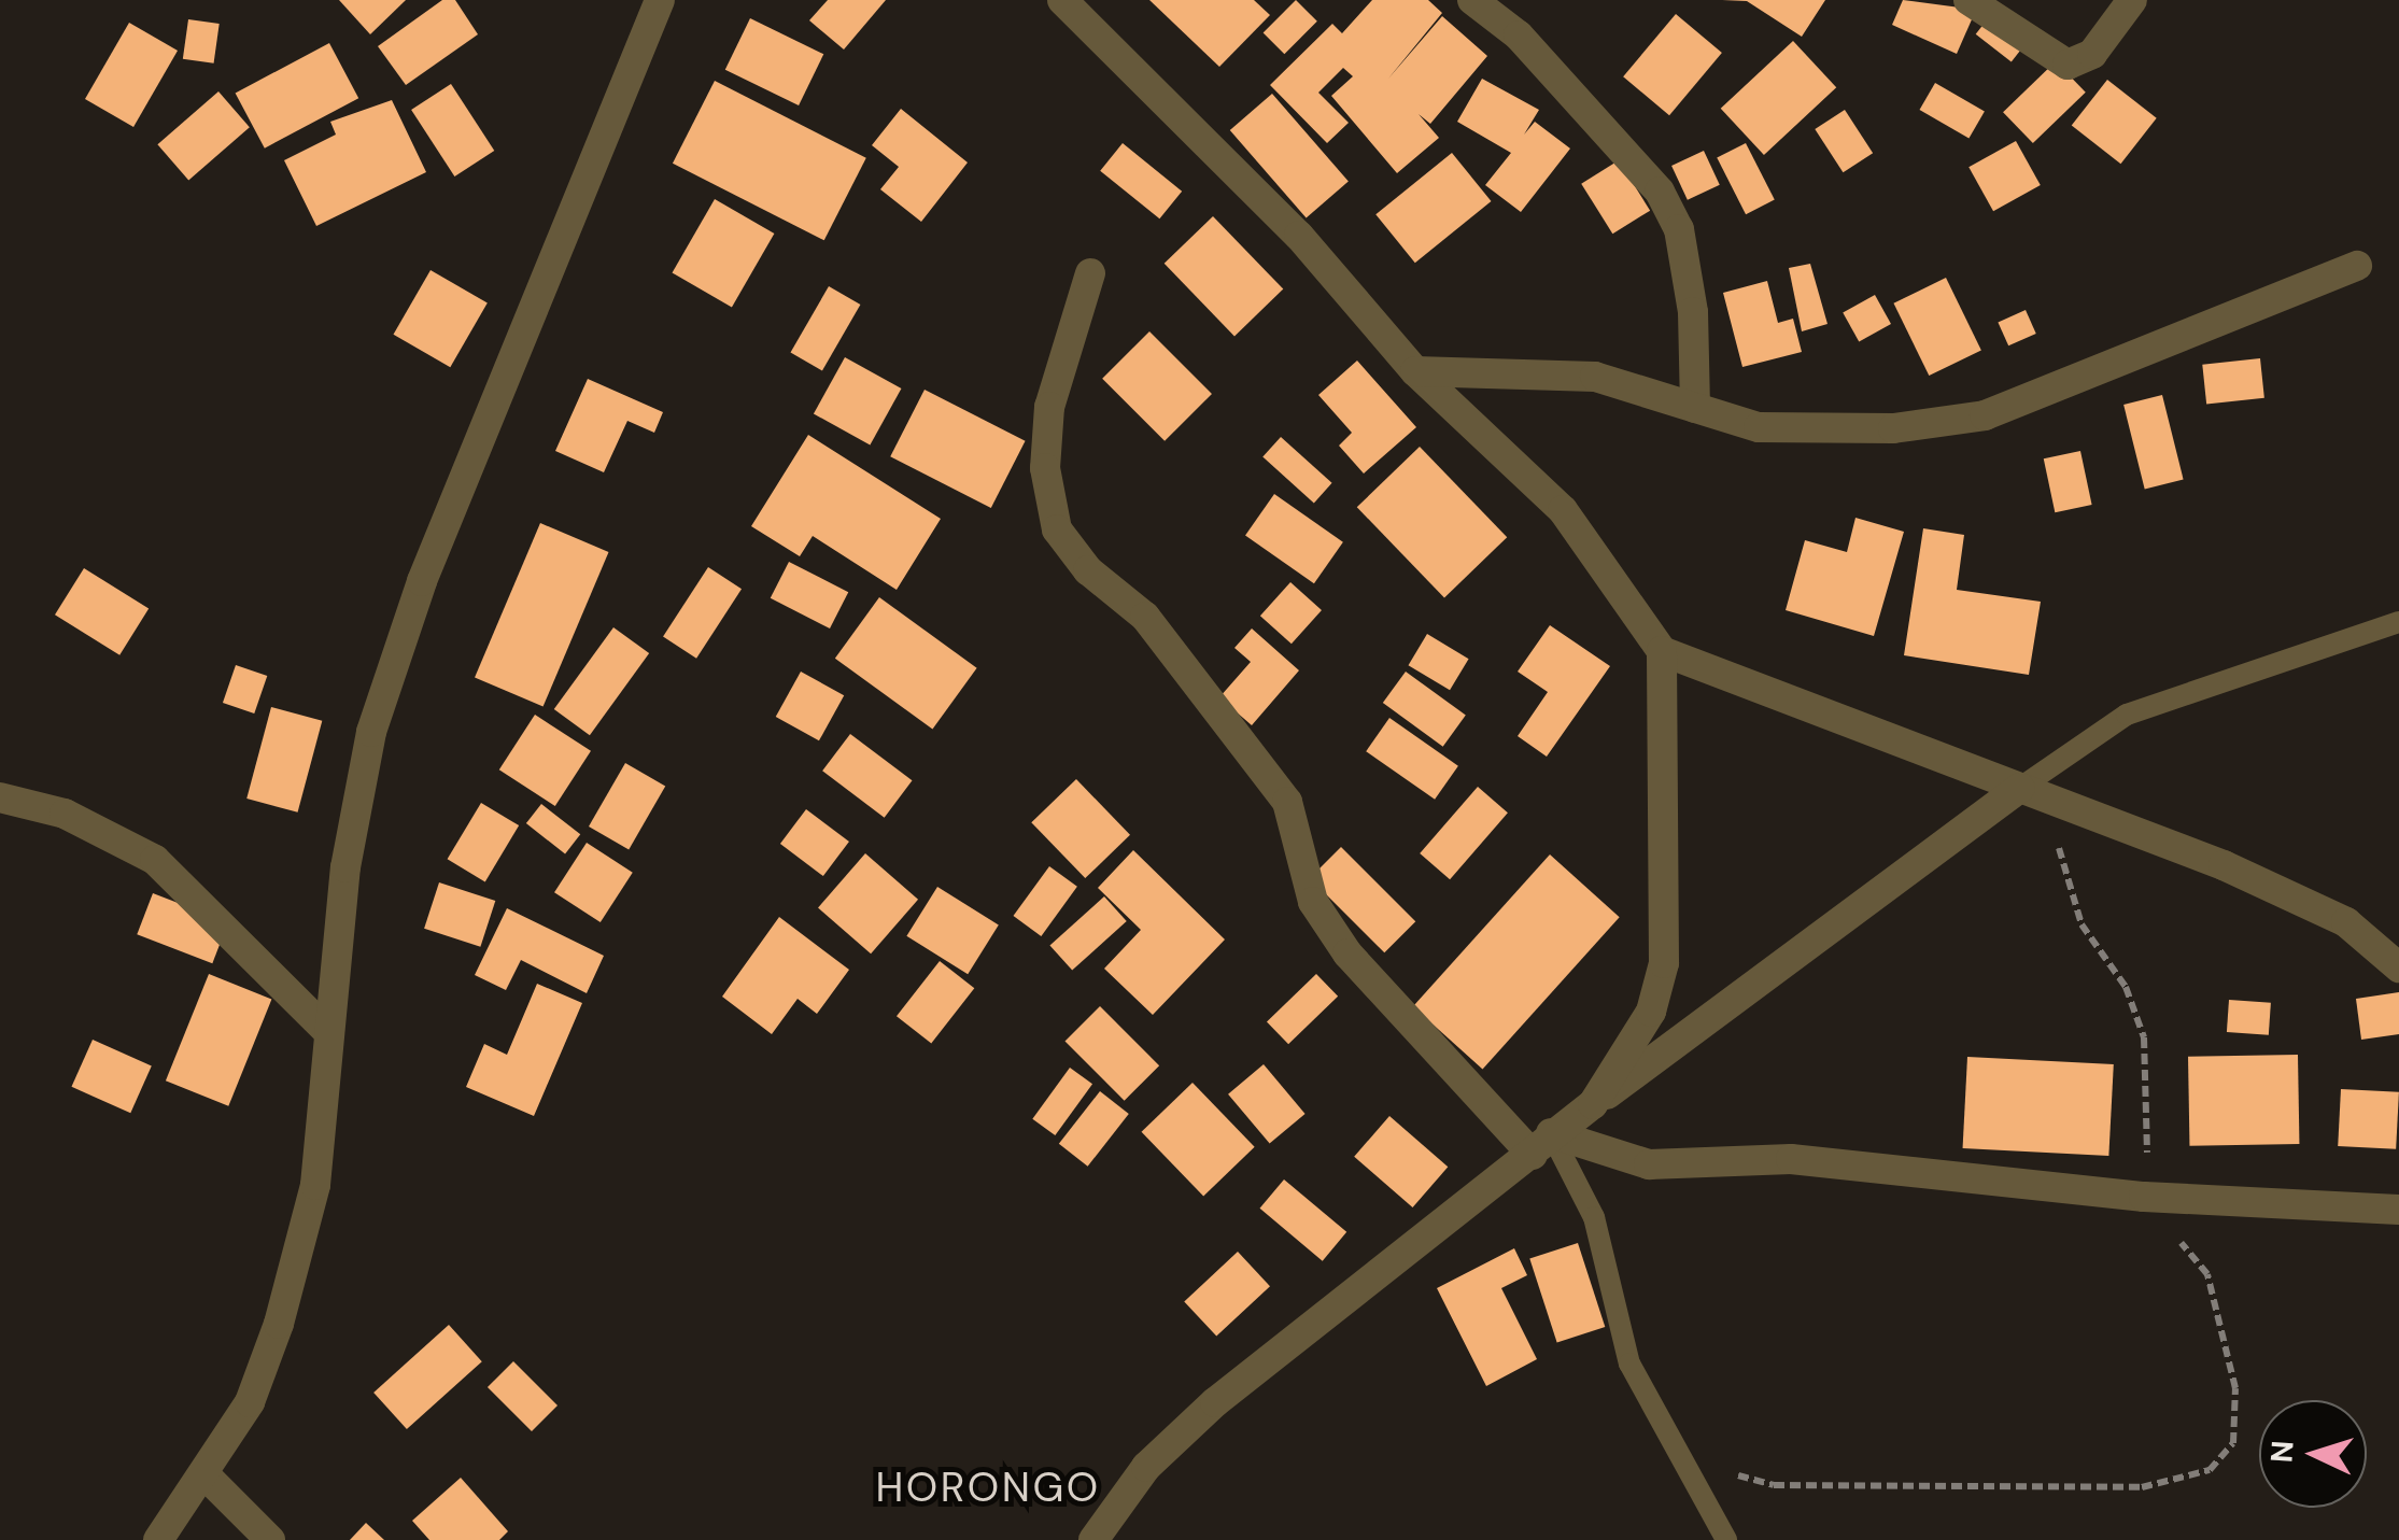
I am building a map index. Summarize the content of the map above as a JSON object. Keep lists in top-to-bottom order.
{
  "districts": ["HORONGO"],
  "north": "left"
}
